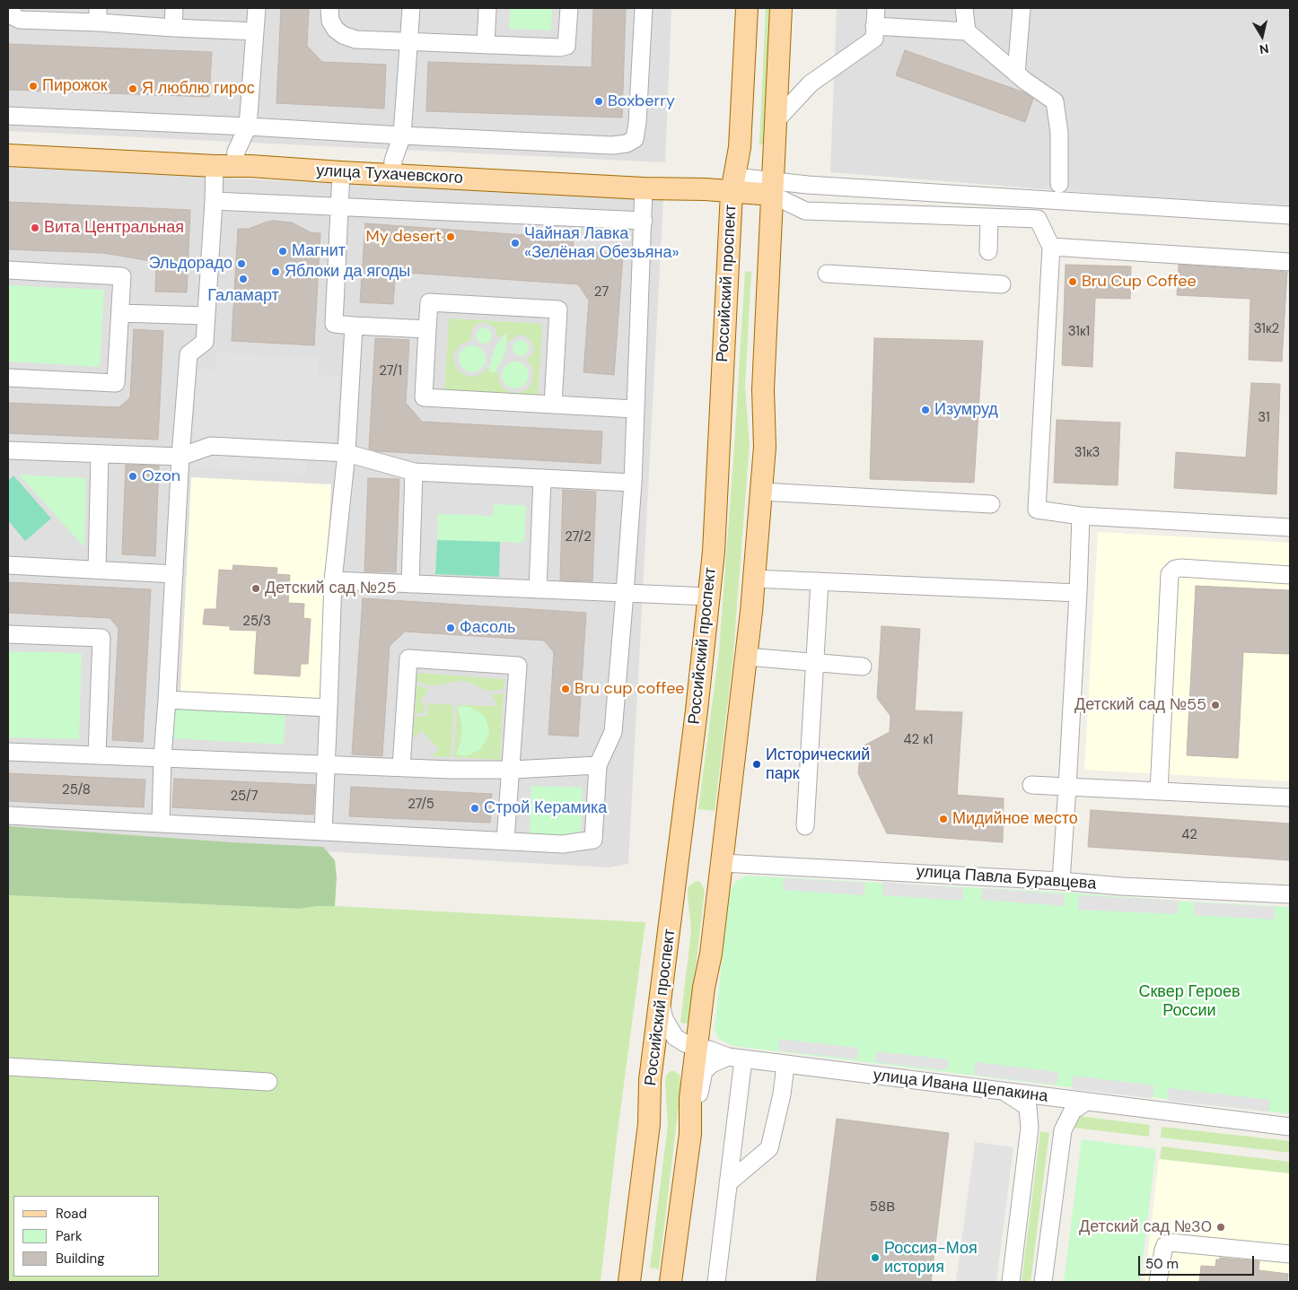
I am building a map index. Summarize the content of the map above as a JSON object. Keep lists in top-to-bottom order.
{
  "streets": {
    "main road": ["улица Тухачевского", "Российский проспект"],
    "street": ["улица Павла Буравцева", "улица Ивана Щепакина"]
  },
  "crossings": [
    ["улица Тухачевского", "Российский проспект"],
    ["Российский проспект", "улица Ивана Щепакина"]
  ],
  "parks": ["Сквер Героев России"],
  "places": [
    "Пирожок",
    "Я люблю гирос",
    "Boxberry",
    "Вита Центральная",
    "My desert",
    "Чайная Лавка «Зелёная Обезьяна»",
    "Магнит",
    "Эльдорадо",
    "Яблоки да ягоды",
    "Галамарт",
    "Bru Cup Coffee",
    "Изумруд",
    "Ozon",
    "Детский сад №25",
    "Фасоль",
    "Bru cup coffee",
    "Детский сад №55",
    "Исторический парк",
    "Строй Керамика",
    "Мидийное место",
    "Детский сад №30",
    "Россия-Моя история"
  ],
  "house_numbers": [
    "27",
    "31к2",
    "31к1",
    "27/1",
    "31",
    "31к3",
    "27/2",
    "25/3",
    "42 к1",
    "25/8",
    "25/7",
    "27/5",
    "42",
    "58В"
  ],
  "legend": ["Road", "Park", "Building"],
  "scale_bar": "50 m",
  "north": "bottom"
}
